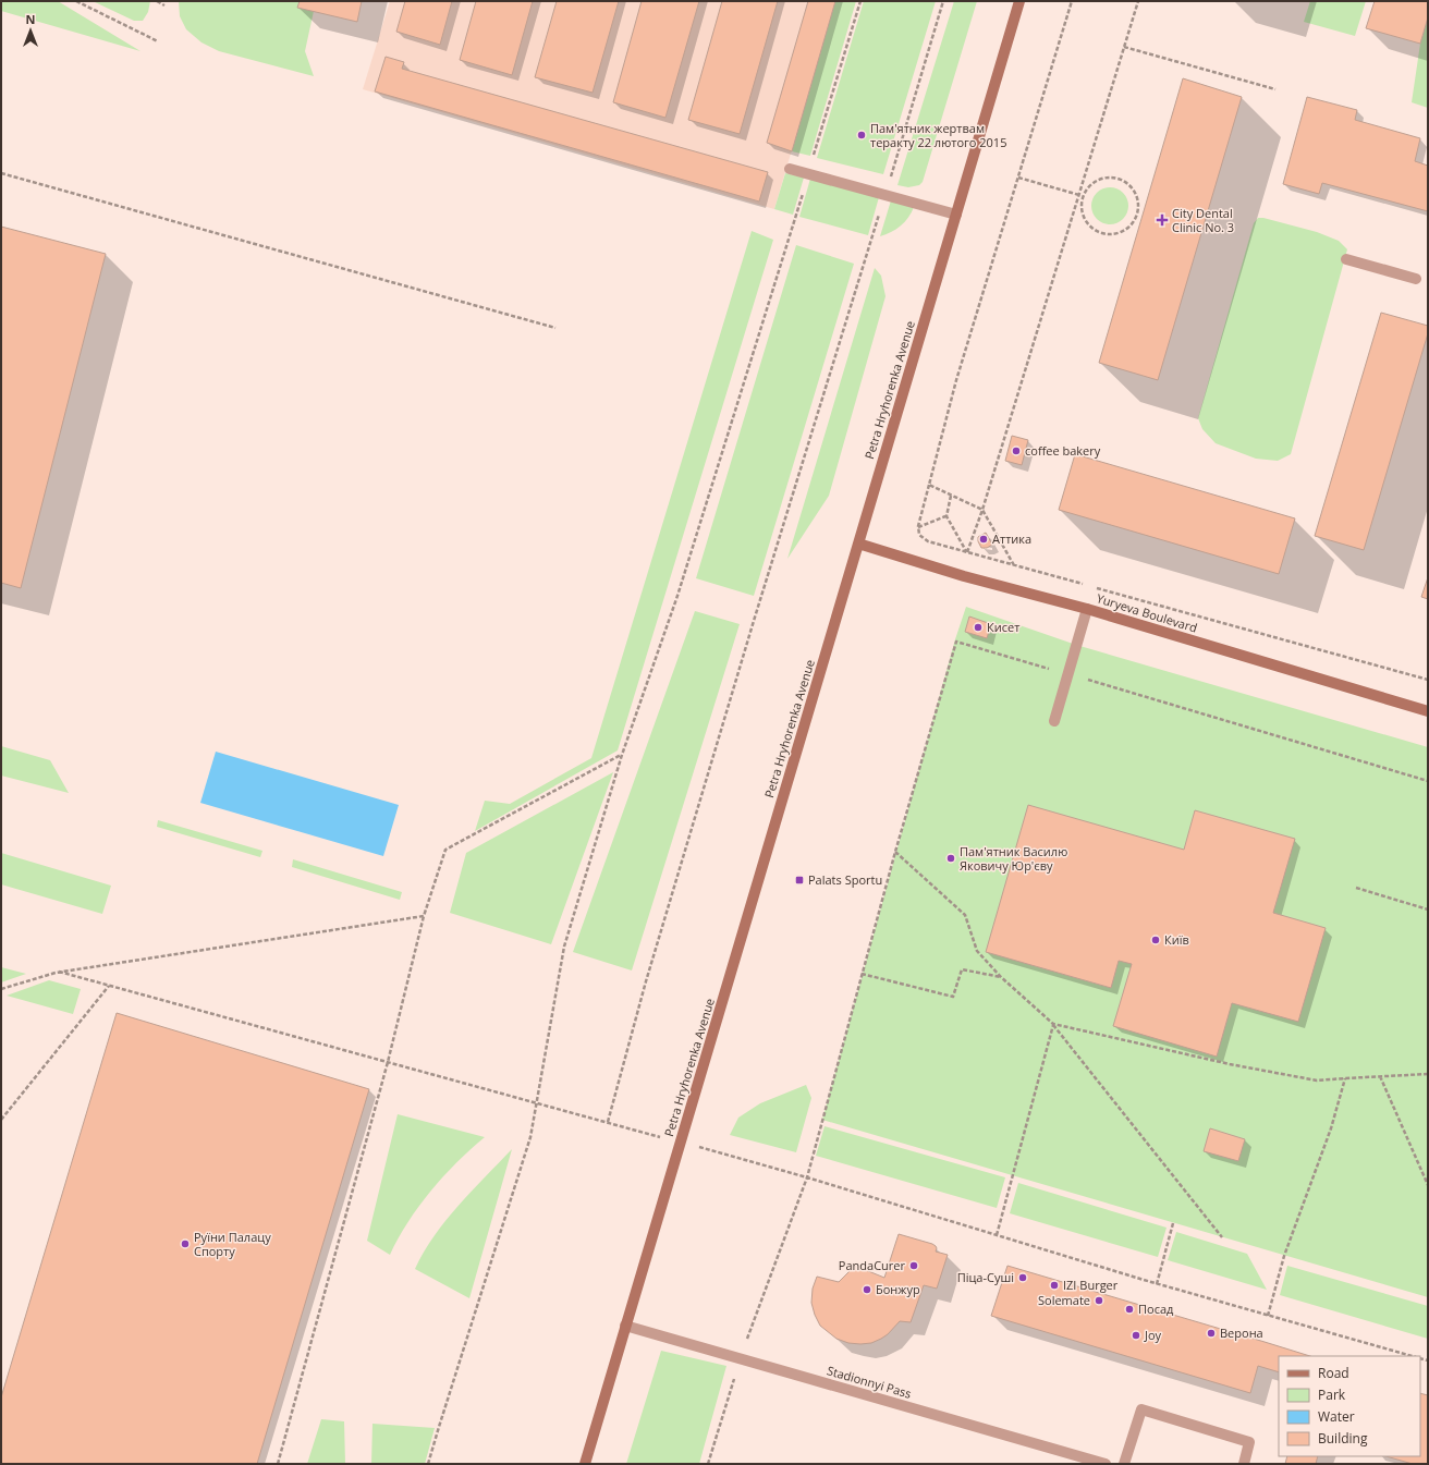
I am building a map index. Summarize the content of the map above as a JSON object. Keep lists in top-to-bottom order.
{
  "streets": {
    "main road": ["Petra Hryhorenka Avenue", "Yuryeva Boulevard"],
    "street": ["Stadionnyi Pass"]
  },
  "crossings": [
    ["Petra Hryhorenka Avenue", "Yuryeva Boulevard"],
    ["Petra Hryhorenka Avenue", "Stadionnyi Pass"]
  ],
  "places": {
    "other": [
      "Пам'ятник жертвам теракту 22 лютого 2015",
      "coffee bakery",
      "Аттика",
      "Кисет",
      "Пам'ятник Василю Яковичу Юр'єву",
      "Київ",
      "Руїни Палацу Спорту",
      "PandaCurer",
      "Піца-Суші",
      "IZI Burger",
      "Бонжур",
      "Solemate",
      "Посад",
      "Верона",
      "Joy"
    ],
    "health": ["City Dental Clinic No. 3"],
    "transit": ["Palats Sportu"]
  },
  "legend": [
    "Road",
    "Park",
    "Water",
    "Building"
  ],
  "north": "top"
}
